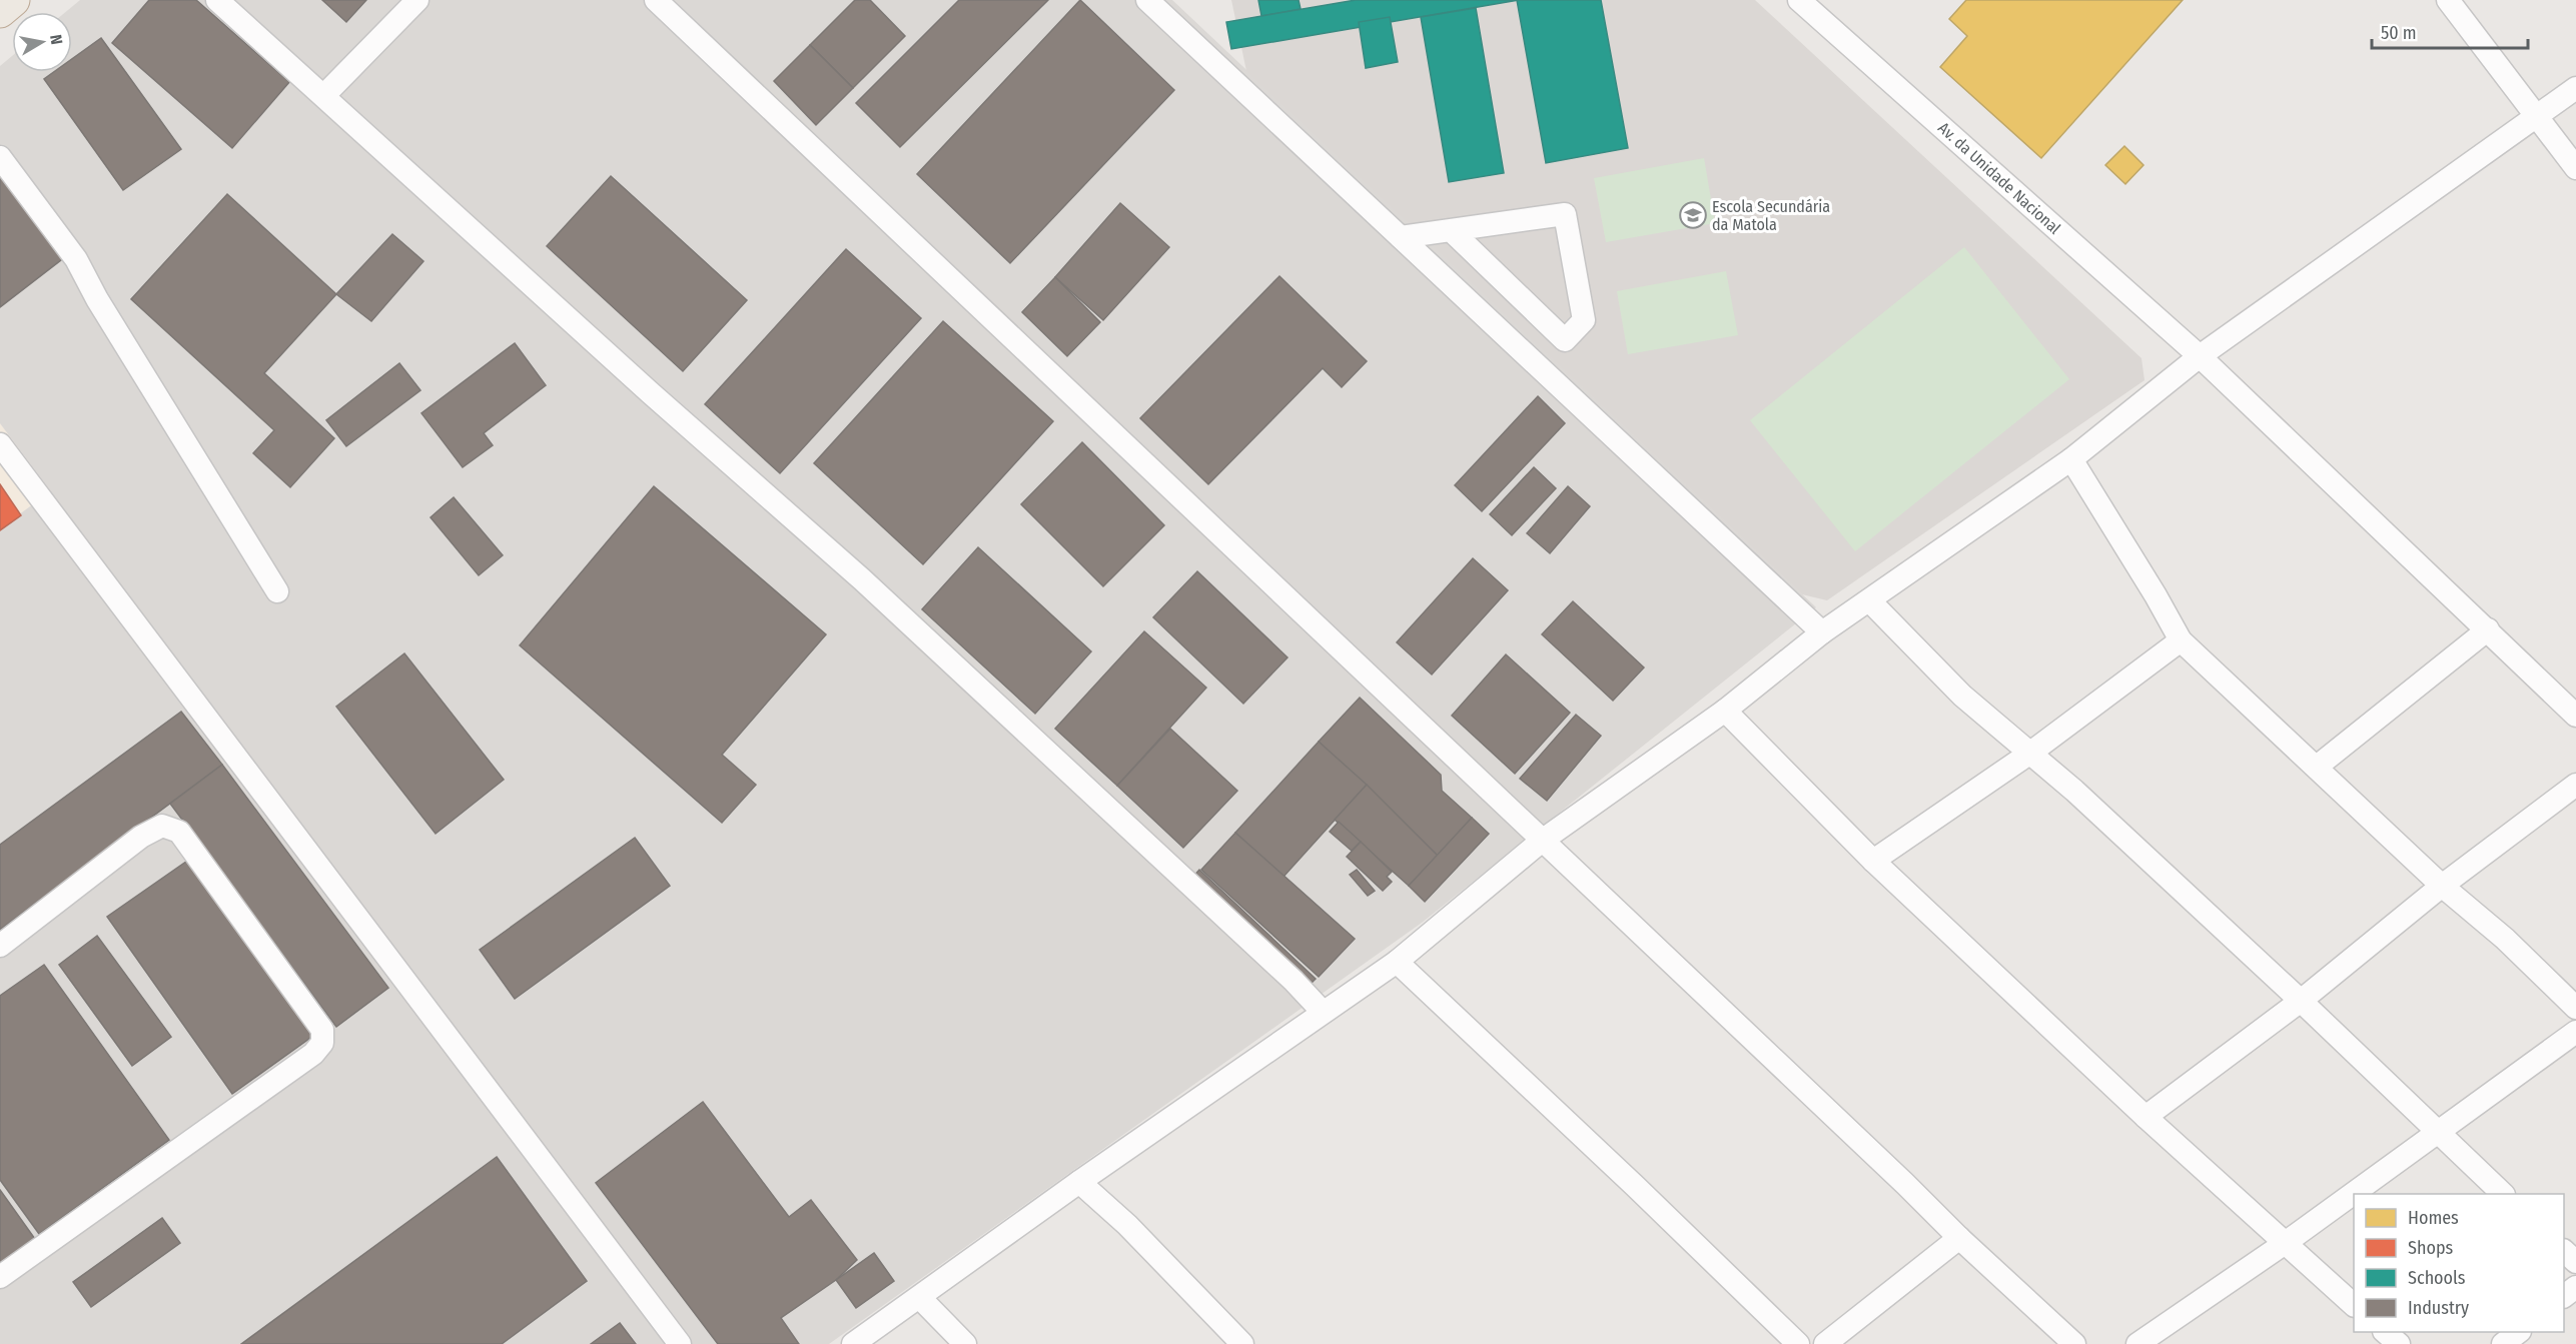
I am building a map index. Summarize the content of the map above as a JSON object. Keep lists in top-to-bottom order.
{
  "streets": {
    "street": ["Av. da Unidade Nacional"]
  },
  "places": {
    "school or university": ["Escola Secundária da Matola"]
  },
  "legend": [
    "Homes",
    "Shops",
    "Schools",
    "Industry"
  ],
  "scale_bar": "50 m",
  "north": "right"
}
